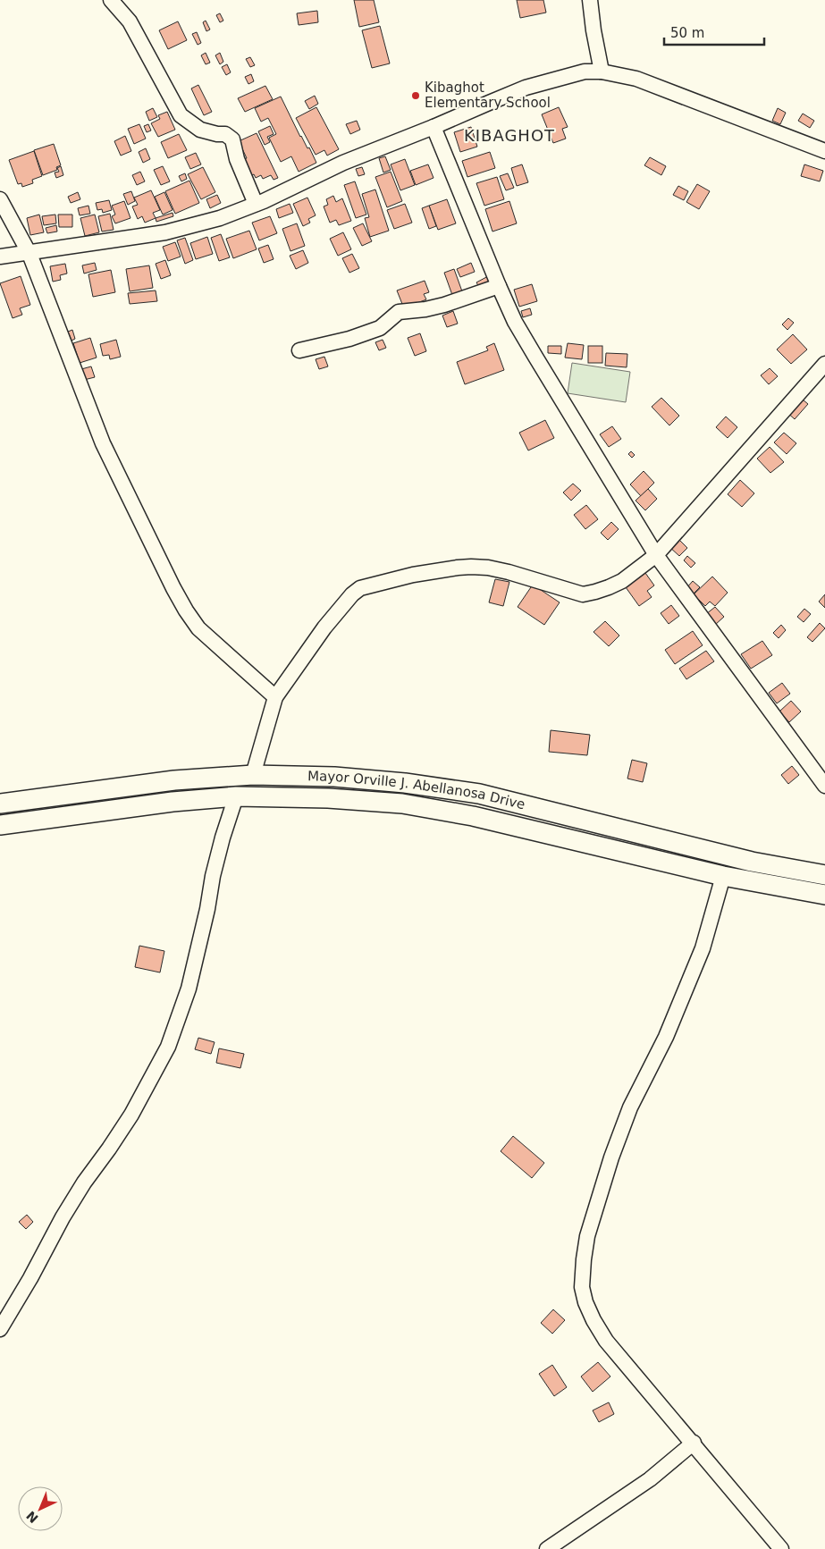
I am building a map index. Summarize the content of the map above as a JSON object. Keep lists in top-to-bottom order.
{
  "streets": {
    "main road": ["Mayor Orville J. Abellanosa Drive"]
  },
  "districts": ["KIBAGHOT"],
  "places": ["Kibaghot Elementary School"],
  "scale_bar": "50 m",
  "north": "bottom left"
}
